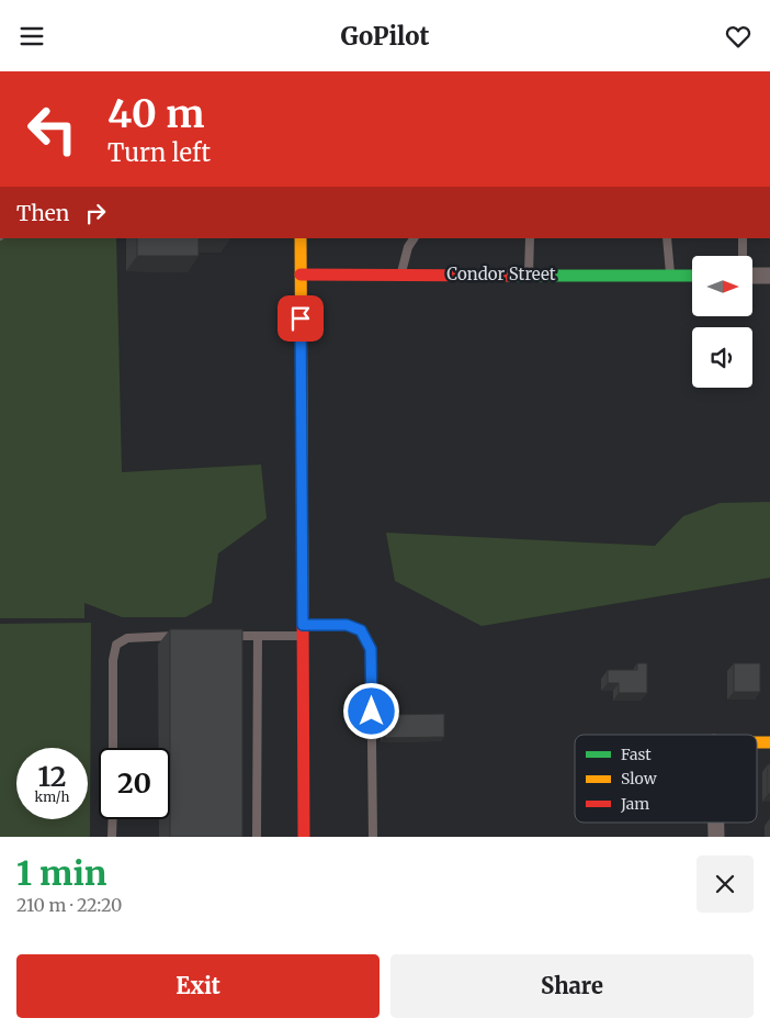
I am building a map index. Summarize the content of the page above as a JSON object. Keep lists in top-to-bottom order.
{
  "streets": {
    "street": ["Condor Street"]
  },
  "legend": ["Fast", "Slow", "Jam"],
  "north": "right",
  "page": {
    "header": "GoPilot",
    "turn": ["40 m", "Turn left"],
    "then": "Then",
    "speed": "12 km/h",
    "limit": "20",
    "heading": ["1 min", "210 m · 22:20"],
    "buttons": ["Exit", "Share"]
  }
}
